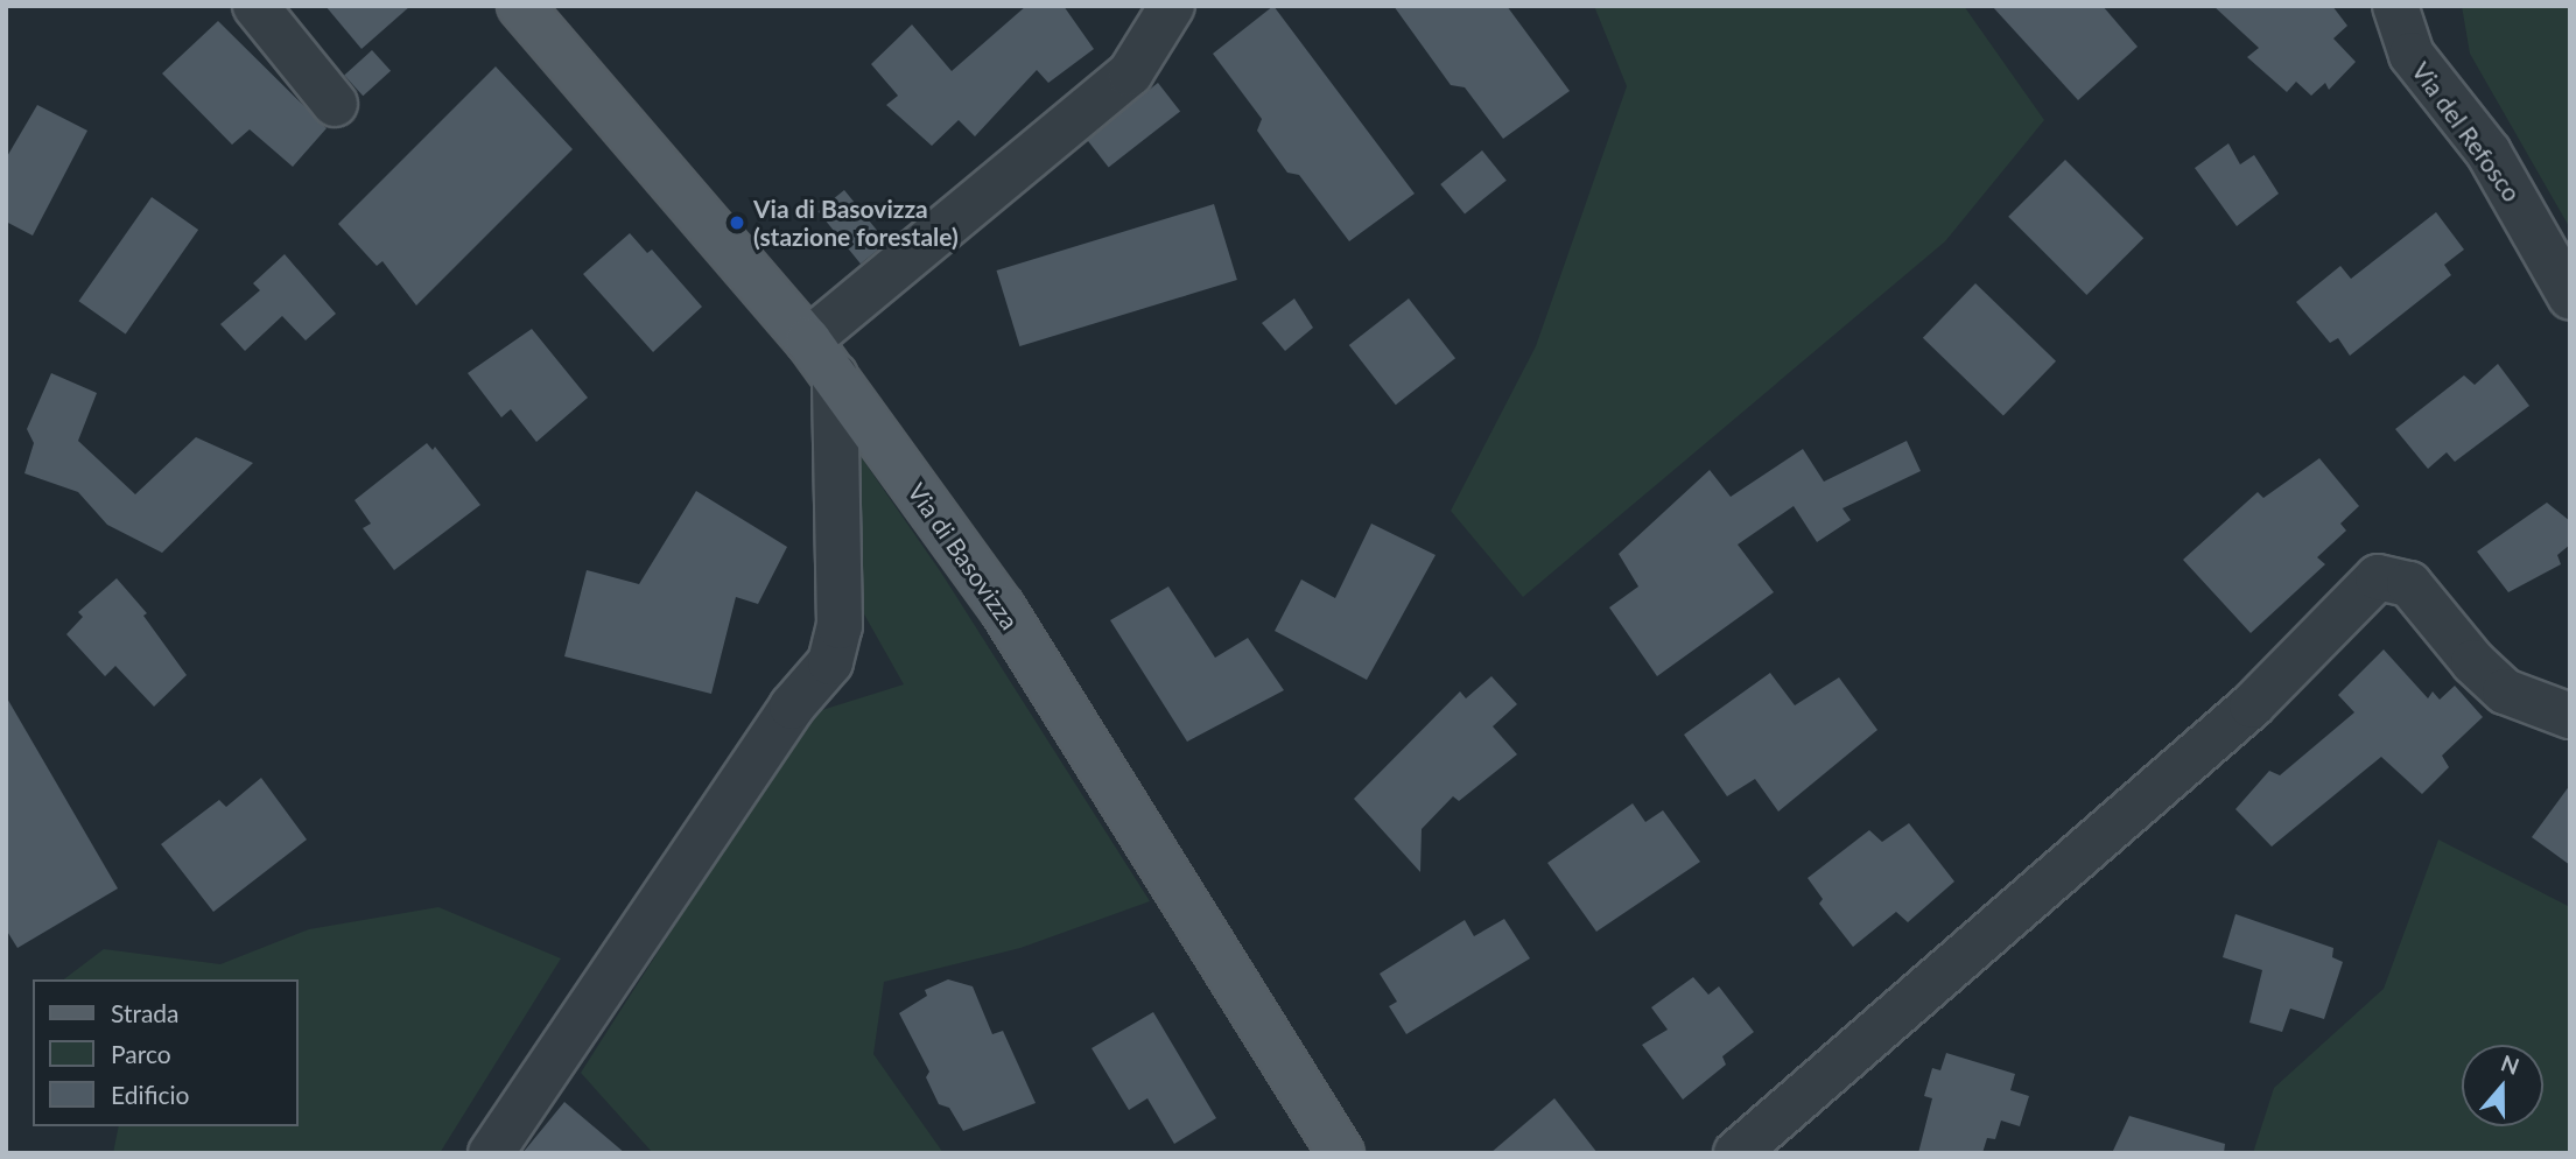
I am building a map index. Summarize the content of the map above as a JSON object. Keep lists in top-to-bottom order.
{
  "streets": {
    "main road": ["Via di Basovizza"],
    "street": ["Via del Refosco"]
  },
  "places": ["Via di Basovizza (stazione forestale)"],
  "legend": ["Strada", "Parco", "Edificio"],
  "north": "top"
}
